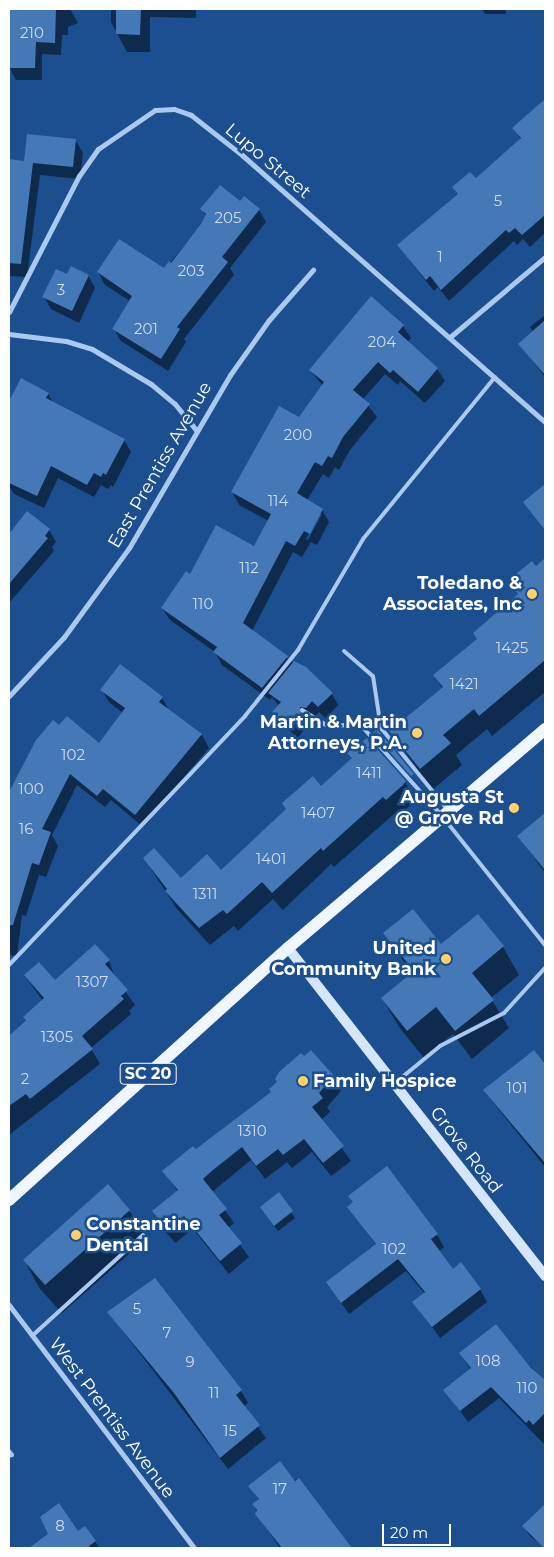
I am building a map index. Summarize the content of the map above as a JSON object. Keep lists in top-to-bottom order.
{
  "streets": {
    "main road": ["SC 20", "Grove Road"],
    "street": ["Lupo Street", "East Prentiss Avenue", "West Prentiss Avenue"]
  },
  "crossings": [
    ["SC 20", "Grove Road"]
  ],
  "places": [
    "Toledano & Associates, Inc",
    "Martin & Martin Attorneys, P.A.",
    "Augusta St @ Grove Rd",
    "United Community Bank",
    "Family Hospice",
    "Constantine Dental"
  ],
  "house_numbers": [
    "210",
    "5",
    "205",
    "1",
    "203",
    "3",
    "201",
    "204",
    "200",
    "114",
    "112",
    "110",
    "1425",
    "1421",
    "102",
    "1411",
    "100",
    "1407",
    "16",
    "1401",
    "1311",
    "1307",
    "1305",
    "2",
    "101",
    "1310",
    "102",
    "5",
    "7",
    "108",
    "9",
    "110",
    "11",
    "15",
    "17",
    "8"
  ],
  "scale_bar": "20 m"
}
